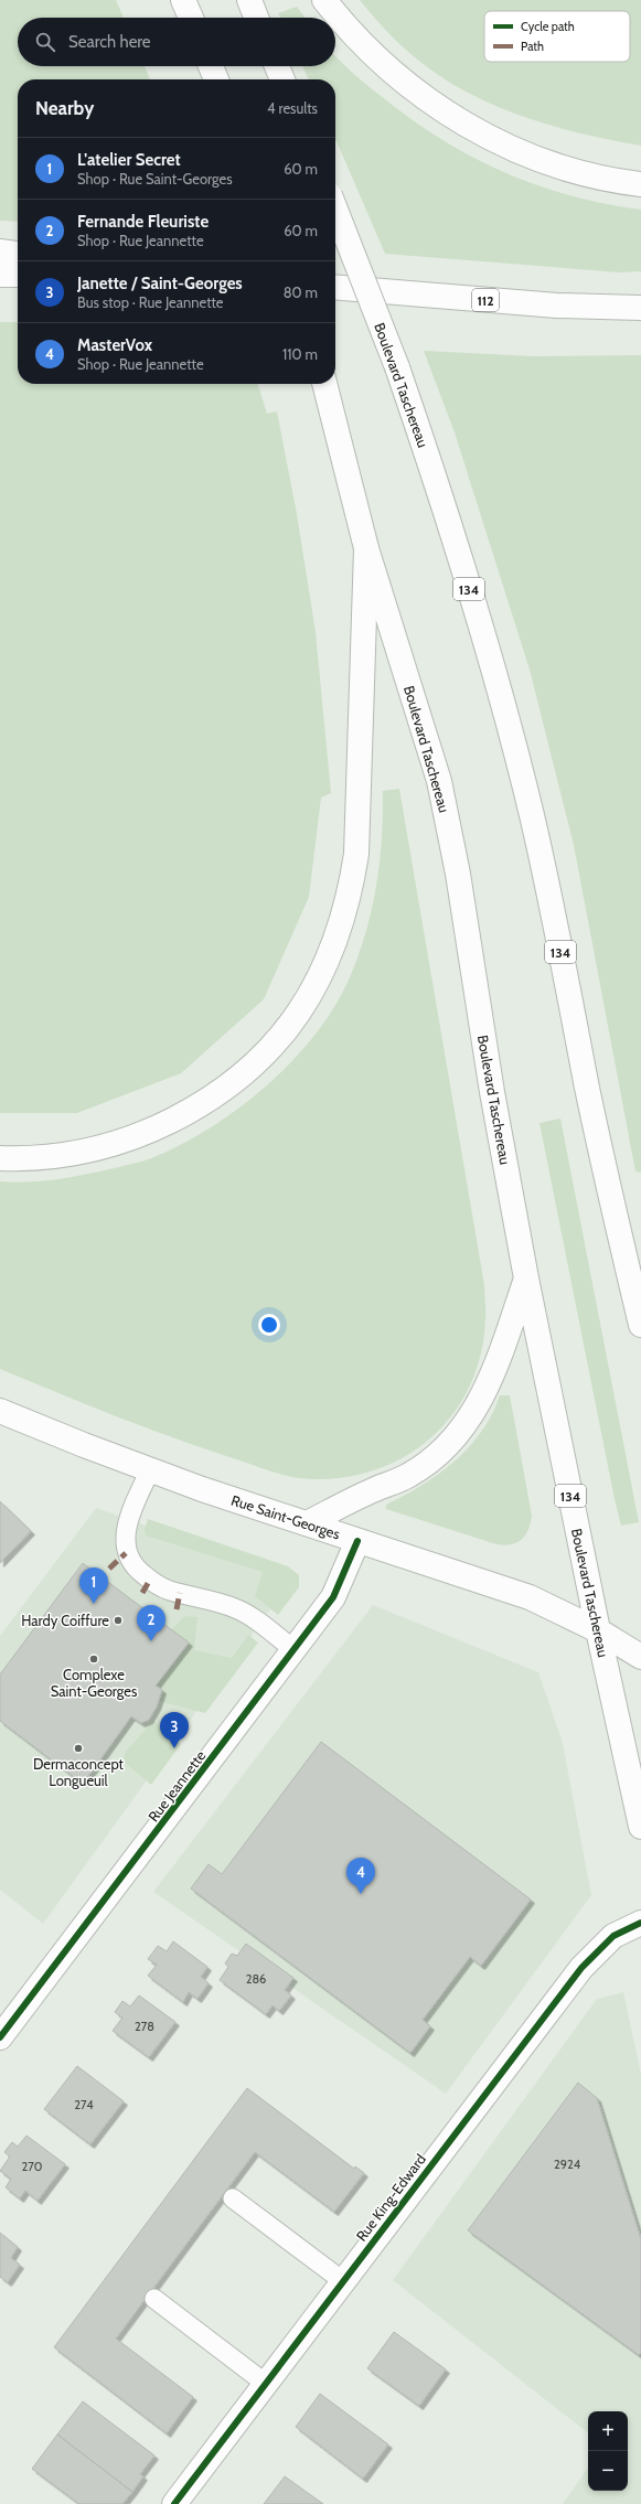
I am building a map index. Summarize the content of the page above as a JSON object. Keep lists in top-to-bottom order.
{
  "streets": {
    "main road": [
      "112",
      "Boulevard Taschereau",
      "134",
      "Rue Saint-Georges",
      "Rue Jeannette",
      "Rue King-Edward"
    ]
  },
  "crossings": [
    ["Boulevard Taschereau", "Rue Saint-Georges"],
    ["Rue Saint-Georges", "Rue Jeannette"]
  ],
  "places": ["Hardy Coiffure", "Complexe Saint-Georges", "Dermaconcept Longueuil"],
  "house_numbers": [
    "286",
    "278",
    "274",
    "2924",
    "270"
  ],
  "legend": ["Cycle path", "Path"],
  "page": {
    "search": "Search here",
    "heading": ["Nearby", "4 results"],
    "list": [
      {
        "mark": "1",
        "name": "L'atelier Secret",
        "note": "Shop · Rue Saint-Georges",
        "value": "60 m"
      },
      {
        "mark": "2",
        "name": "Fernande Fleuriste",
        "note": "Shop · Rue Jeannette",
        "value": "60 m"
      },
      {
        "mark": "3",
        "name": "Janette / Saint-Georges",
        "note": "Bus stop · Rue Jeannette",
        "value": "80 m"
      },
      {
        "mark": "4",
        "name": "MasterVox",
        "note": "Shop · Rue Jeannette",
        "value": "110 m"
      }
    ],
    "pins": [
      "1",
      "2",
      "3",
      "4"
    ],
    "map_buttons": ["+", "−"]
  }
}
